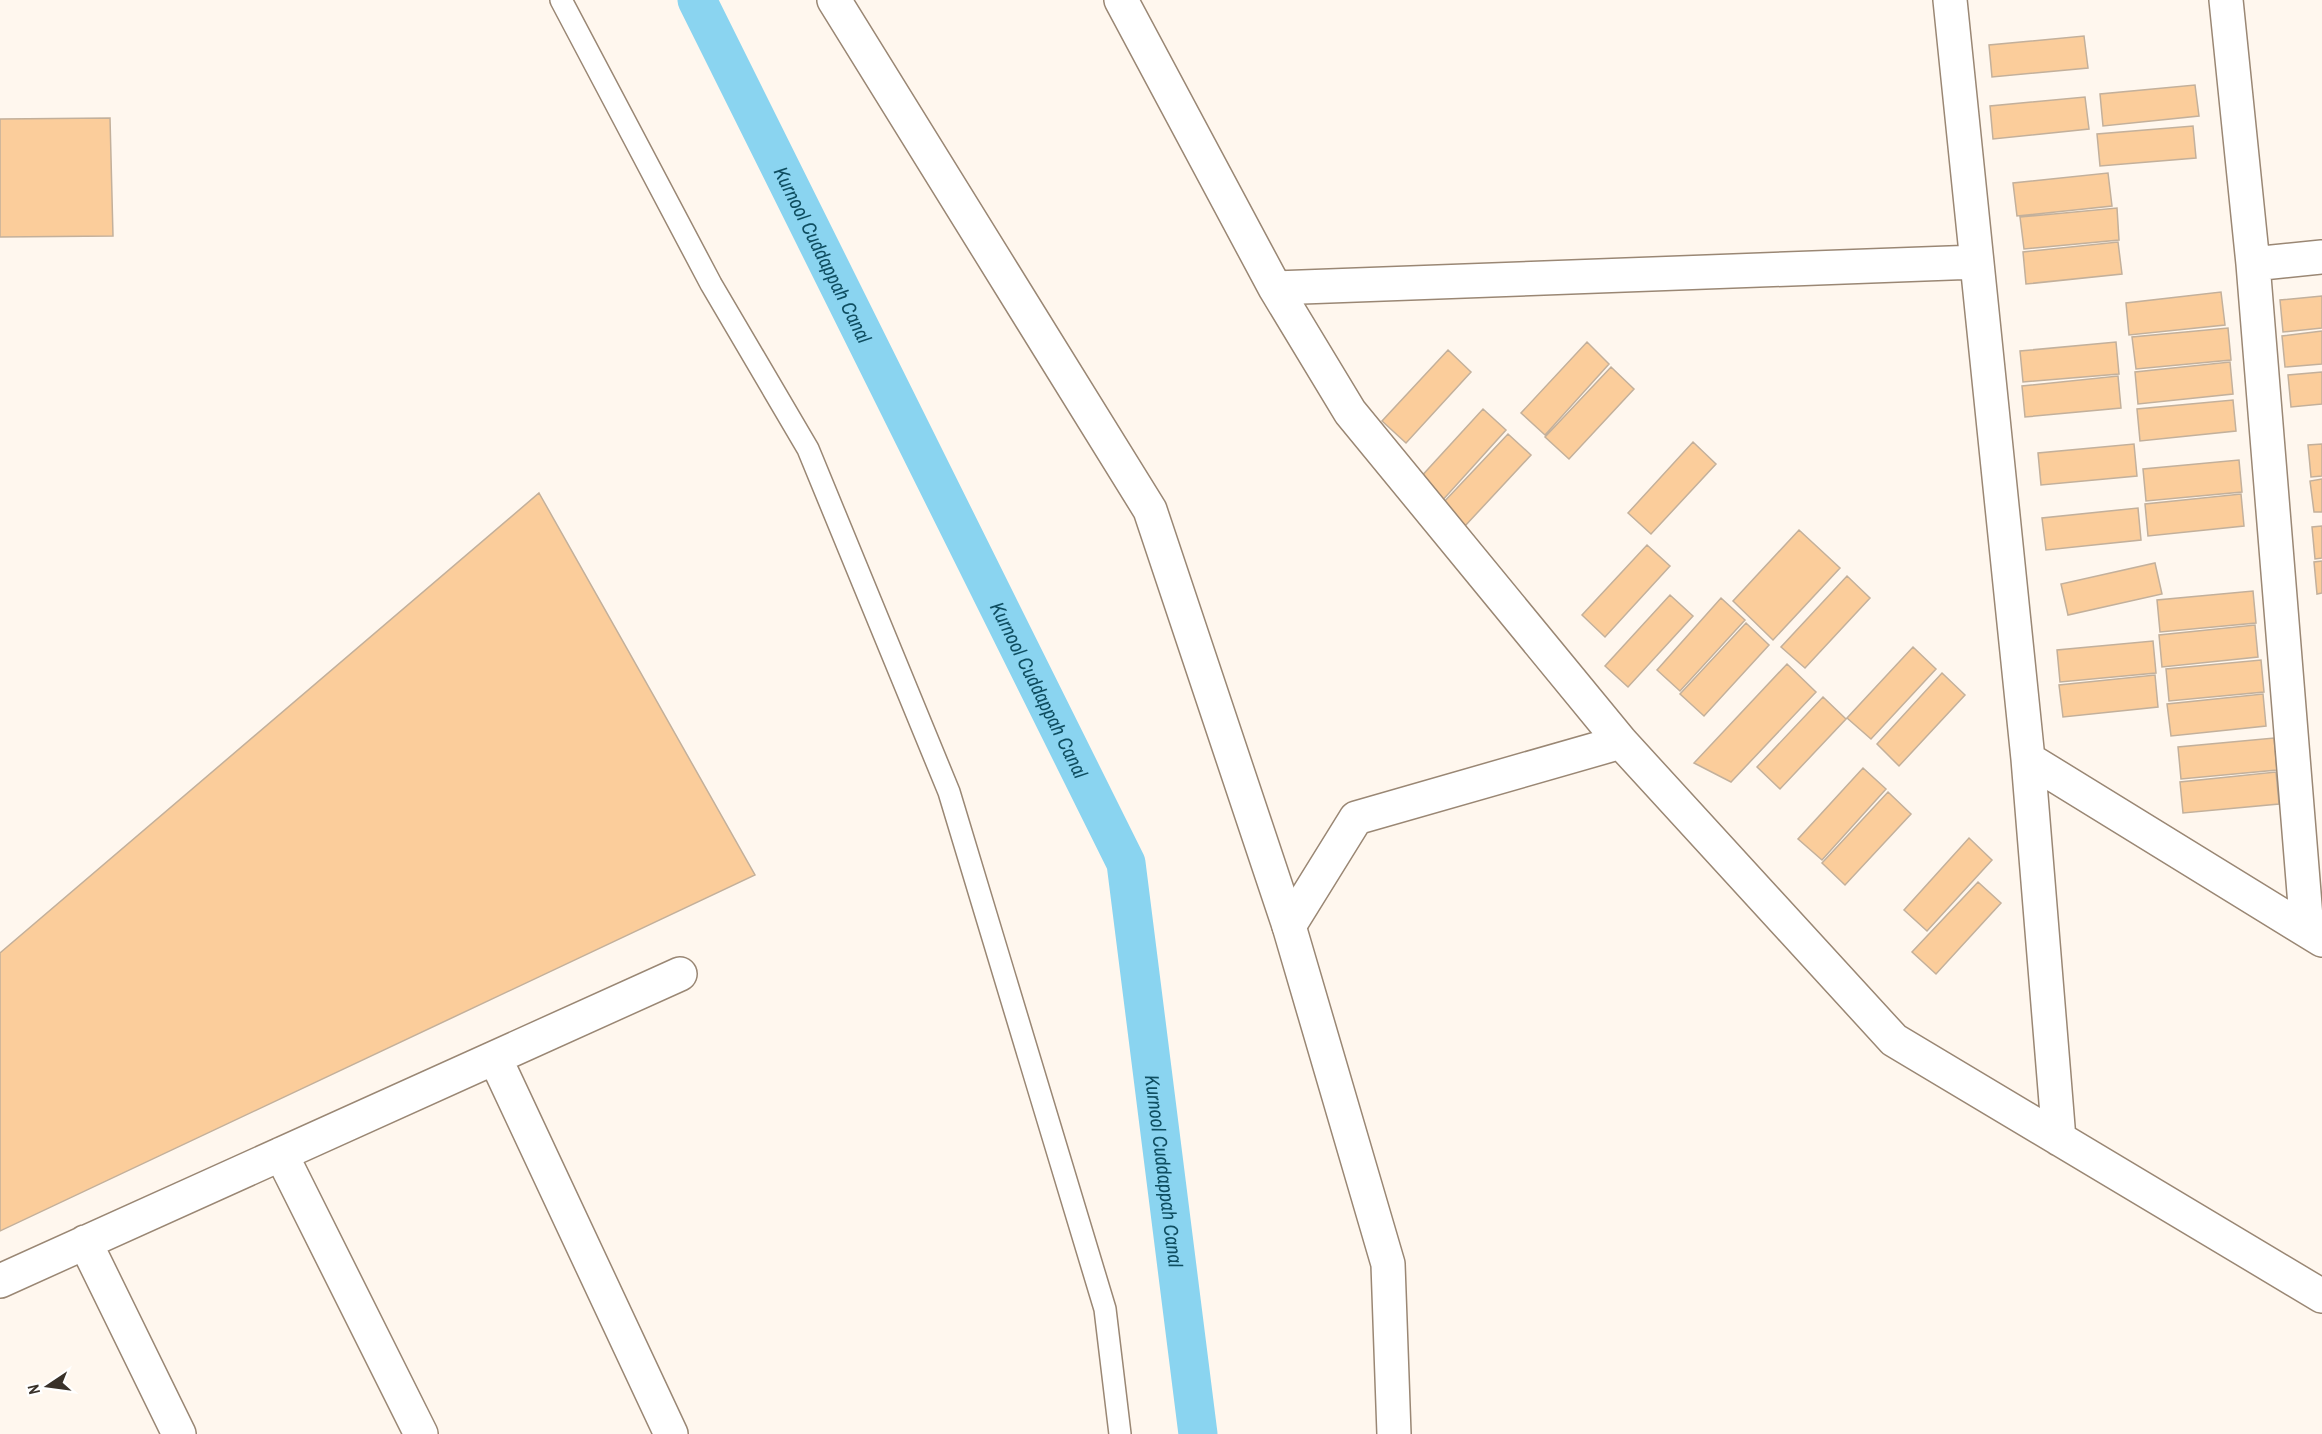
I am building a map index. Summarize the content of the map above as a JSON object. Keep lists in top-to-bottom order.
{
  "water": ["Kurnool Cuddappah Canal"],
  "north": "left"
}
